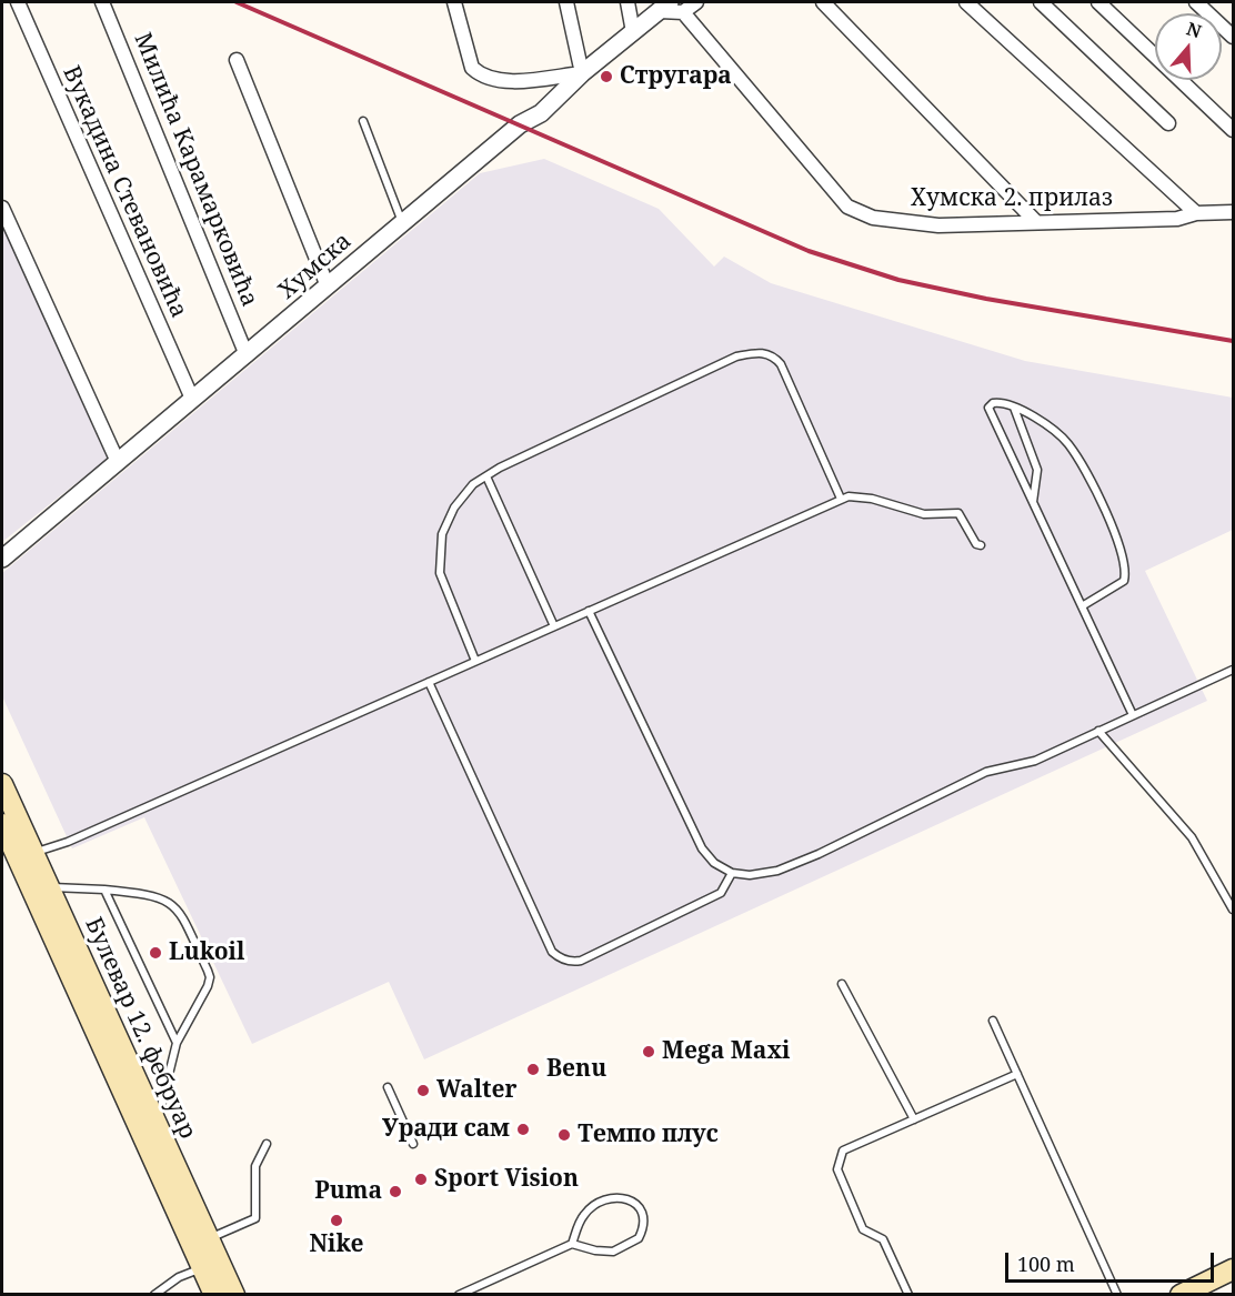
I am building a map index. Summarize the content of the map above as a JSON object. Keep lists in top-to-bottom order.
{
  "streets": {
    "main road": ["Булевар 12. фебруар"],
    "street": [
      "Милића Карамарковића",
      "Вукадина Стевановића",
      "Хумска 2. прилаз",
      "Хумска"
    ]
  },
  "crossings": [
    ["Милића Карамарковића", "Хумска"],
    ["Вукадина Стевановића", "Хумска"],
    ["Хумска 2. прилаз", "Хумска"]
  ],
  "places": [
    "Стругара",
    "Lukoil",
    "Mega Maxi",
    "Benu",
    "Walter",
    "Уради сам",
    "Темпо плус",
    "Sport Vision",
    "Puma",
    "Nike"
  ],
  "scale_bar": "100 m",
  "north": "top"
}
